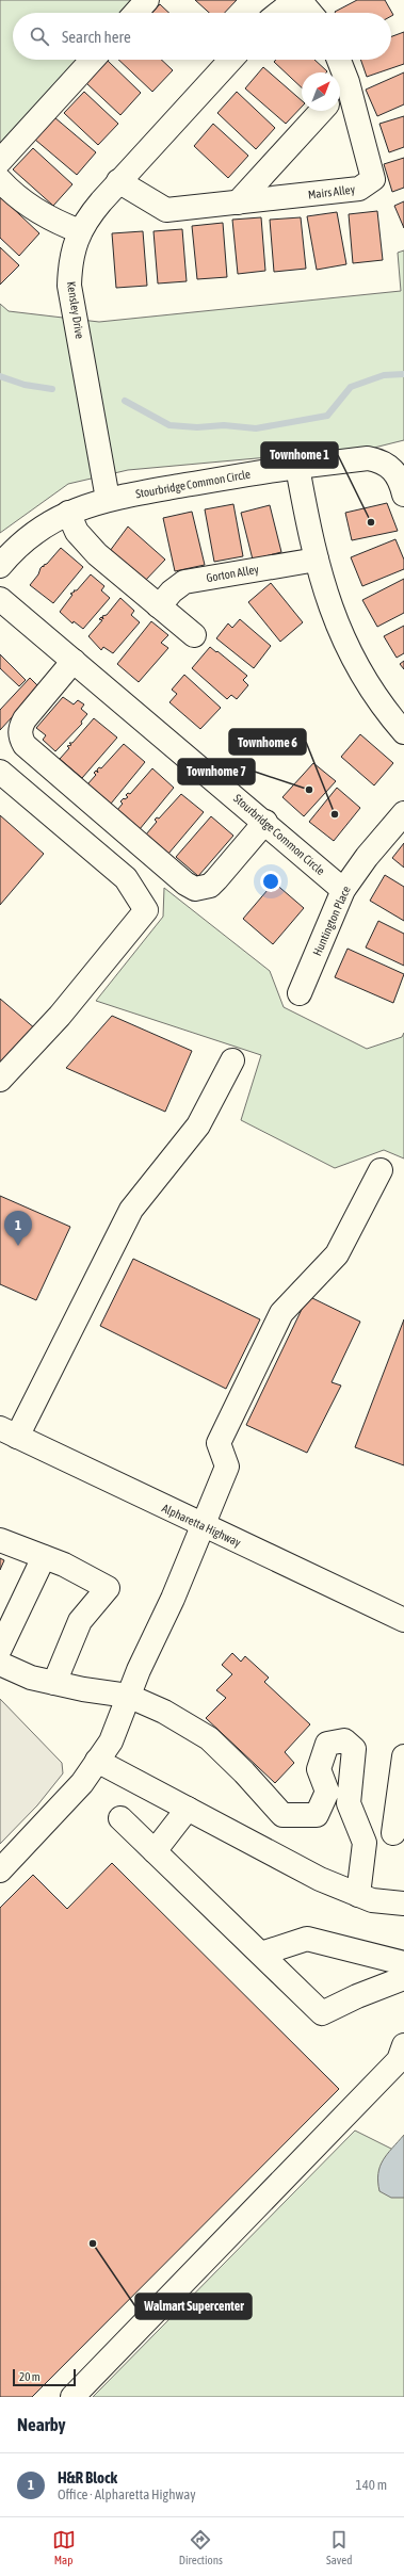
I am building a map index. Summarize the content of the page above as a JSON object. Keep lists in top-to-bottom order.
{
  "streets": {
    "street": [
      "Mairs Alley",
      "Kensley Drive",
      "Stourbridge Common Circle",
      "Gorton Alley",
      "Huntington Place",
      "Alpharetta Highway"
    ]
  },
  "crossings": [
    ["Mairs Alley", "Kensley Drive"],
    ["Kensley Drive", "Stourbridge Common Circle"],
    ["Stourbridge Common Circle", "Huntington Place"]
  ],
  "places": [
    "Townhome 1",
    "Townhome 7",
    "Townhome 6",
    "Walmart Supercenter"
  ],
  "scale_bar": "20 m",
  "north": "top right",
  "page": {
    "search": "Search here",
    "pins": "1",
    "scale": "20 m",
    "heading": "Nearby",
    "list": [
      {
        "mark": "1",
        "name": "H&R Block",
        "note": "Office · Alpharetta Highway",
        "value": "140 m"
      }
    ],
    "nav": ["Map", "Directions", "Saved"]
  }
}
